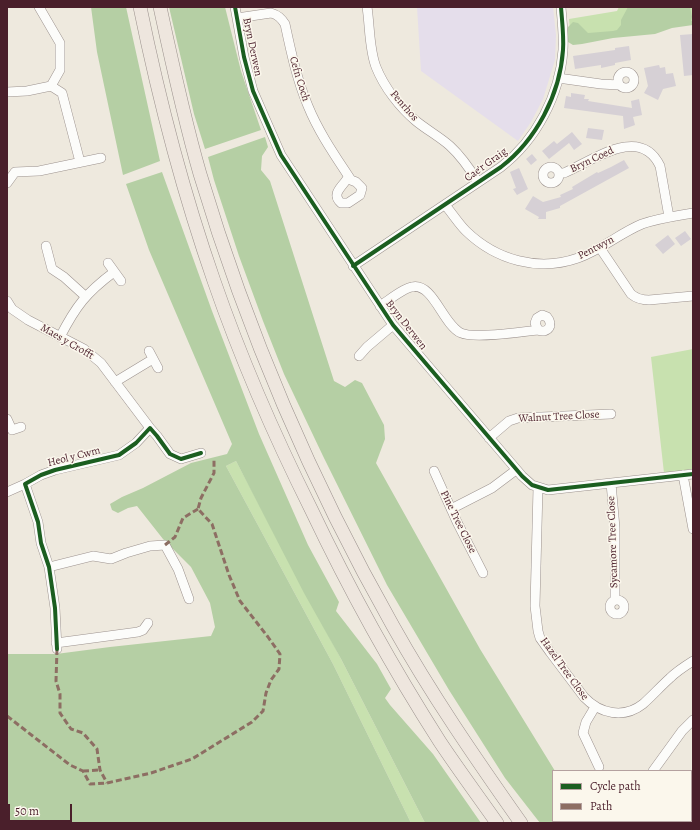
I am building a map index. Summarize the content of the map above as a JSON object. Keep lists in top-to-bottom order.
{
  "streets": {
    "street": [
      "Bryn Derwen",
      "Cefn Coch",
      "Penrhos",
      "Bryn Coed",
      "Cae'r Graig",
      "Pentwyn",
      "Maes y Crofft",
      "Walnut Tree Close",
      "Heol y Cwm",
      "Pine Tree Close",
      "Sycamore Tree Close",
      "Hazel Tree Close"
    ]
  },
  "crossings": [
    ["Bryn Derwen", "Cefn Coch"],
    ["Bryn Derwen", "Cae'r Graig"],
    ["Bryn Derwen", "Walnut Tree Close"],
    ["Bryn Derwen", "Hazel Tree Close"],
    ["Penrhos", "Cae'r Graig"],
    ["Bryn Coed", "Pentwyn"],
    ["Cae'r Graig", "Pentwyn"],
    ["Maes y Crofft", "Heol y Cwm"]
  ],
  "legend": ["Cycle path", "Path"],
  "scale_bar": "50 m"
}
